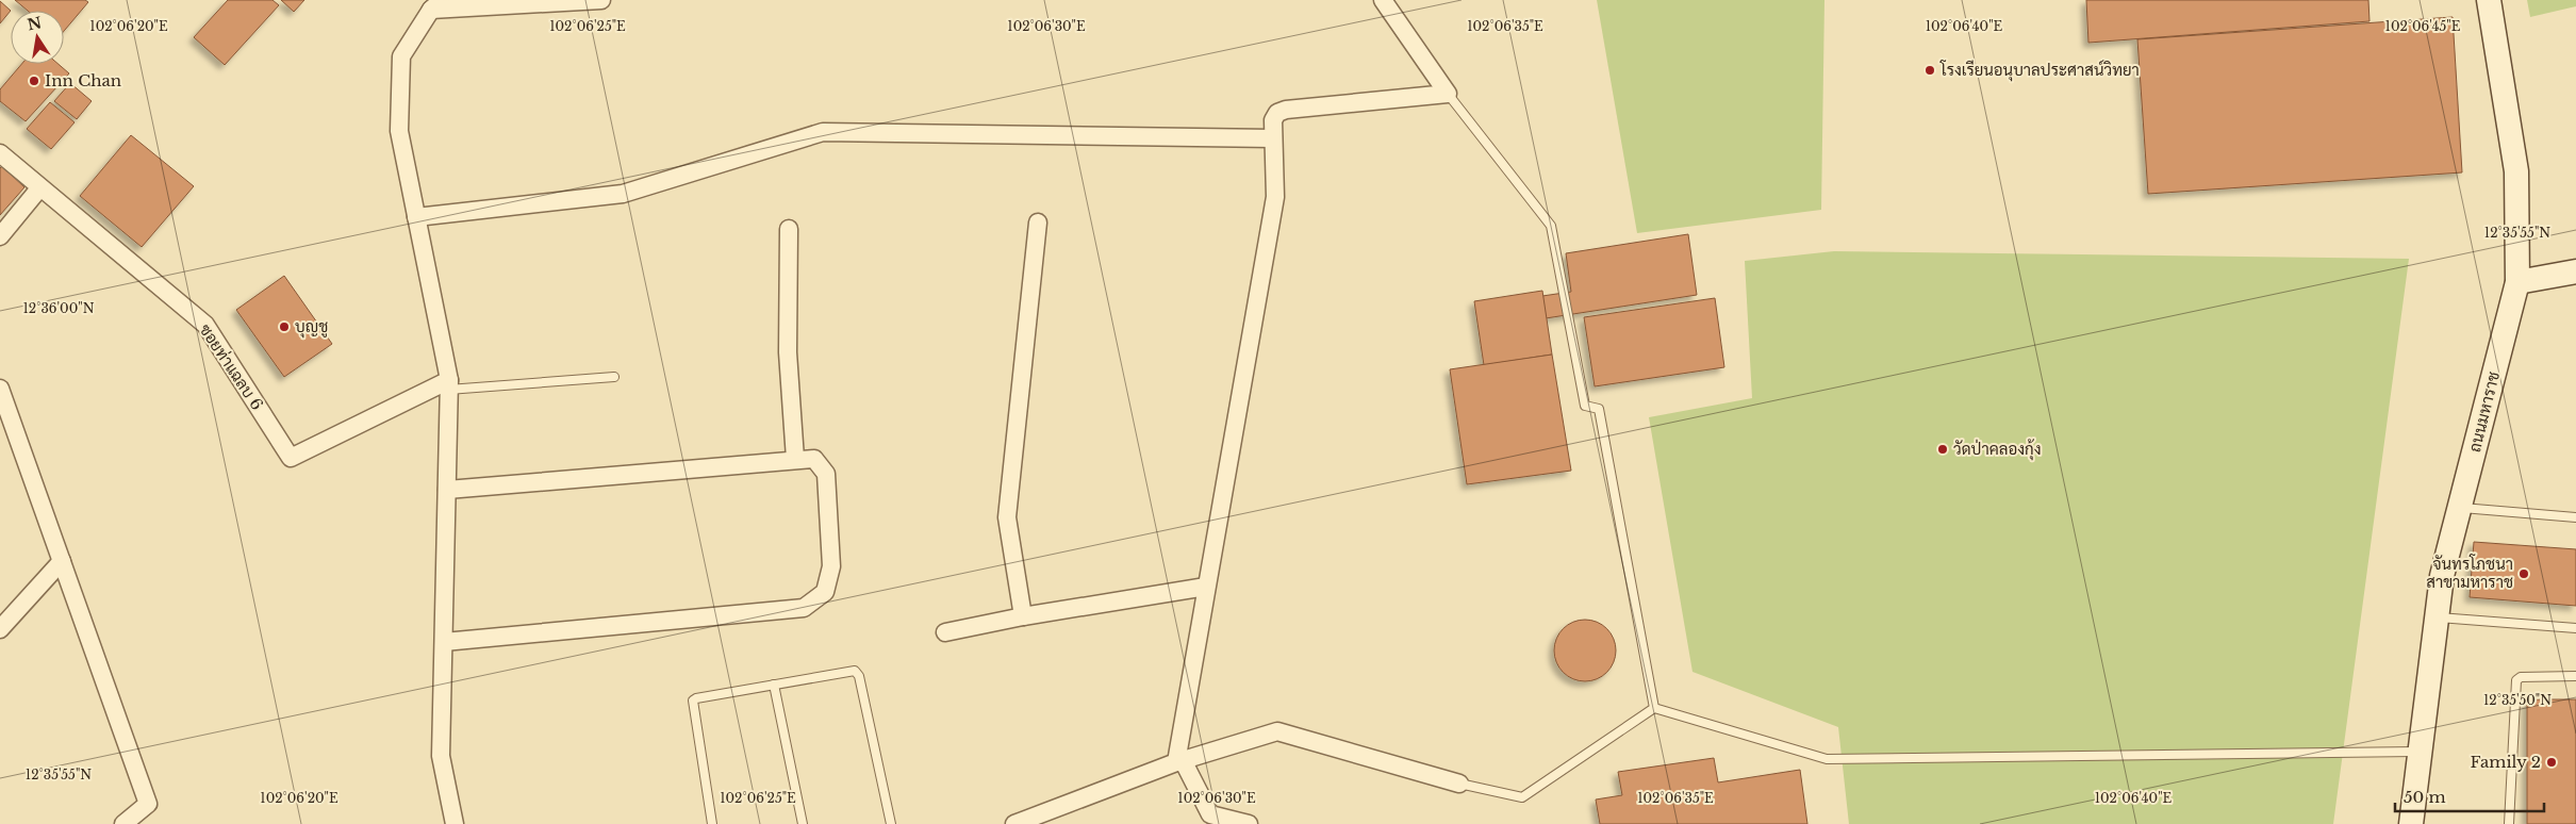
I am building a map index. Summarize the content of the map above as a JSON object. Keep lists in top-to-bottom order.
{
  "streets": {
    "street": ["ซอยท่าแฉลบ 6", "ถนนมหาราช"]
  },
  "places": [
    "โรงเรียนอนุบาลประศาสน์วิทยา",
    "Inn Chan",
    "บุญชู",
    "วัดป่าคลองกุ้ง",
    "จันทรโภชนา สาขามหาราช",
    "Family 2"
  ],
  "scale_bar": "50 m",
  "north": "top",
  "coordinates": [
    "102°06'20\"E",
    "102°06'25\"E",
    "102°06'30\"E",
    "102°06'35\"E",
    "102°06'40\"E",
    "102°06'45\"E",
    "12°35'55\"N",
    "12°36'00\"N",
    "12°35'50\"N"
  ]
}
